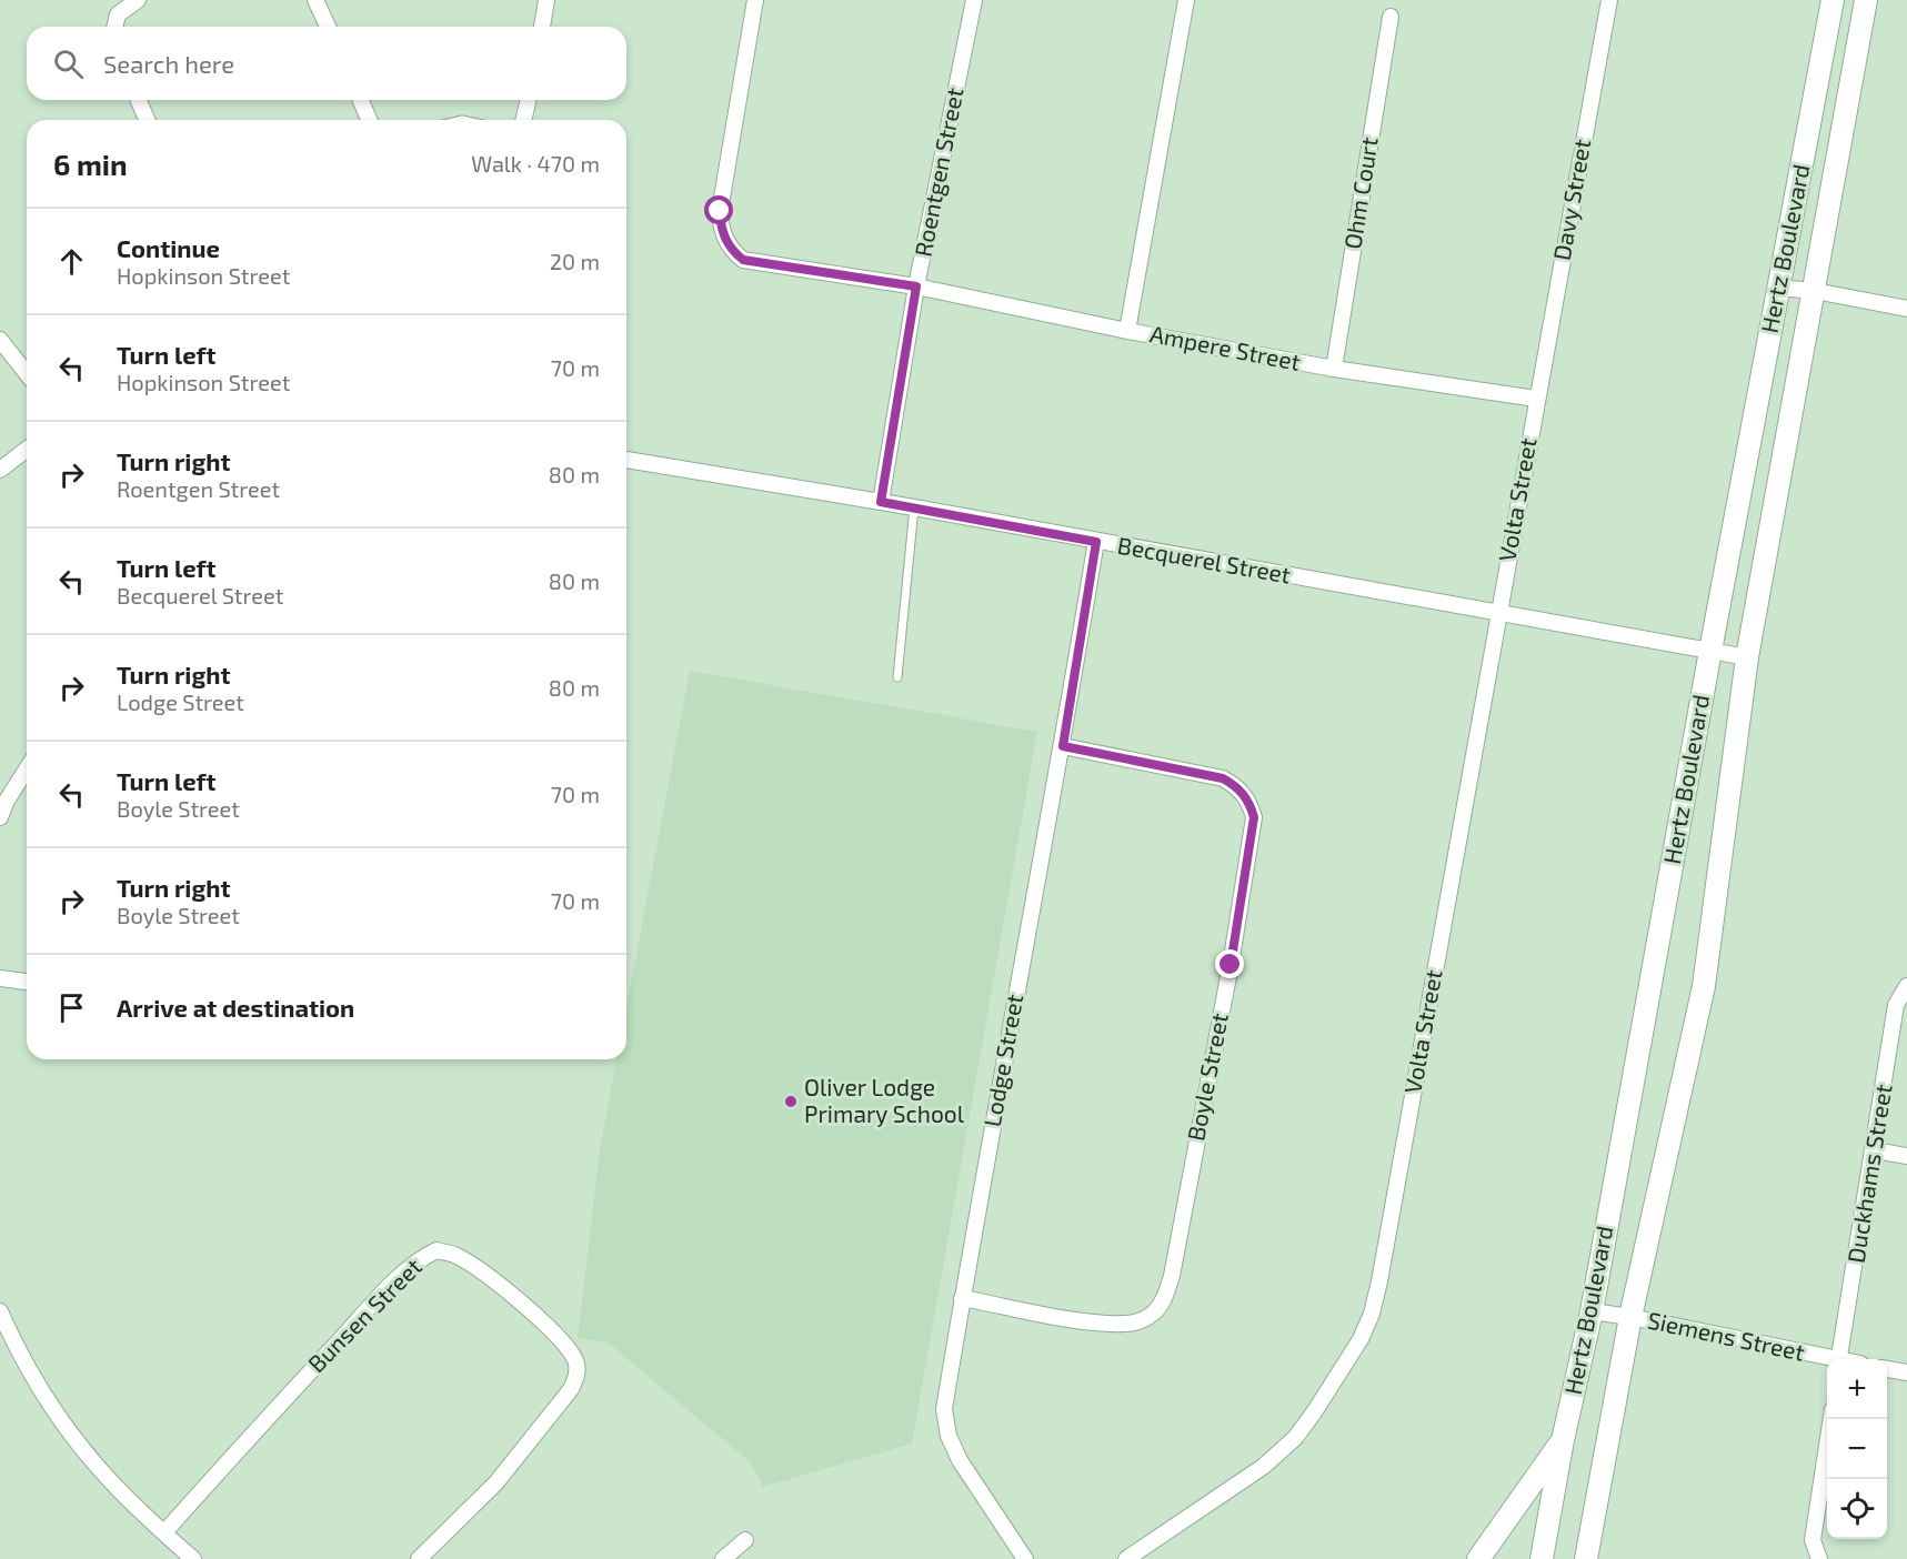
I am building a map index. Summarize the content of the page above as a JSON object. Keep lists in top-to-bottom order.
{
  "streets": {
    "street": [
      "Roentgen Street",
      "Ohm Court",
      "Davy Street",
      "Hertz Boulevard",
      "Ampere Street",
      "Volta Street",
      "Becquerel Street",
      "Lodge Street",
      "Boyle Street",
      "Duckhams Street",
      "Bunsen Street",
      "Siemens Street"
    ]
  },
  "crossings": [
    ["Roentgen Street", "Ampere Street"],
    ["Roentgen Street", "Becquerel Street"],
    ["Ohm Court", "Ampere Street"],
    ["Davy Street", "Ampere Street"],
    ["Davy Street", "Volta Street"],
    ["Hertz Boulevard", "Becquerel Street"],
    ["Hertz Boulevard", "Siemens Street"],
    ["Ampere Street", "Volta Street"],
    ["Volta Street", "Becquerel Street"],
    ["Becquerel Street", "Lodge Street"],
    ["Lodge Street", "Boyle Street"]
  ],
  "places": ["Oliver Lodge Primary School"],
  "page": {
    "search": "Search here",
    "heading": ["6 min", "Walk · 470 m"],
    "list": [
      ["Continue", "Hopkinson Street", "20 m"],
      ["Turn left", "Hopkinson Street", "70 m"],
      ["Turn right", "Roentgen Street", "80 m"],
      ["Turn left", "Becquerel Street", "80 m"],
      ["Turn right", "Lodge Street", "80 m"],
      ["Turn left", "Boyle Street", "70 m"],
      ["Turn right", "Boyle Street", "70 m"],
      "Arrive at destination"
    ],
    "map_buttons": ["+", "−"]
  }
}
